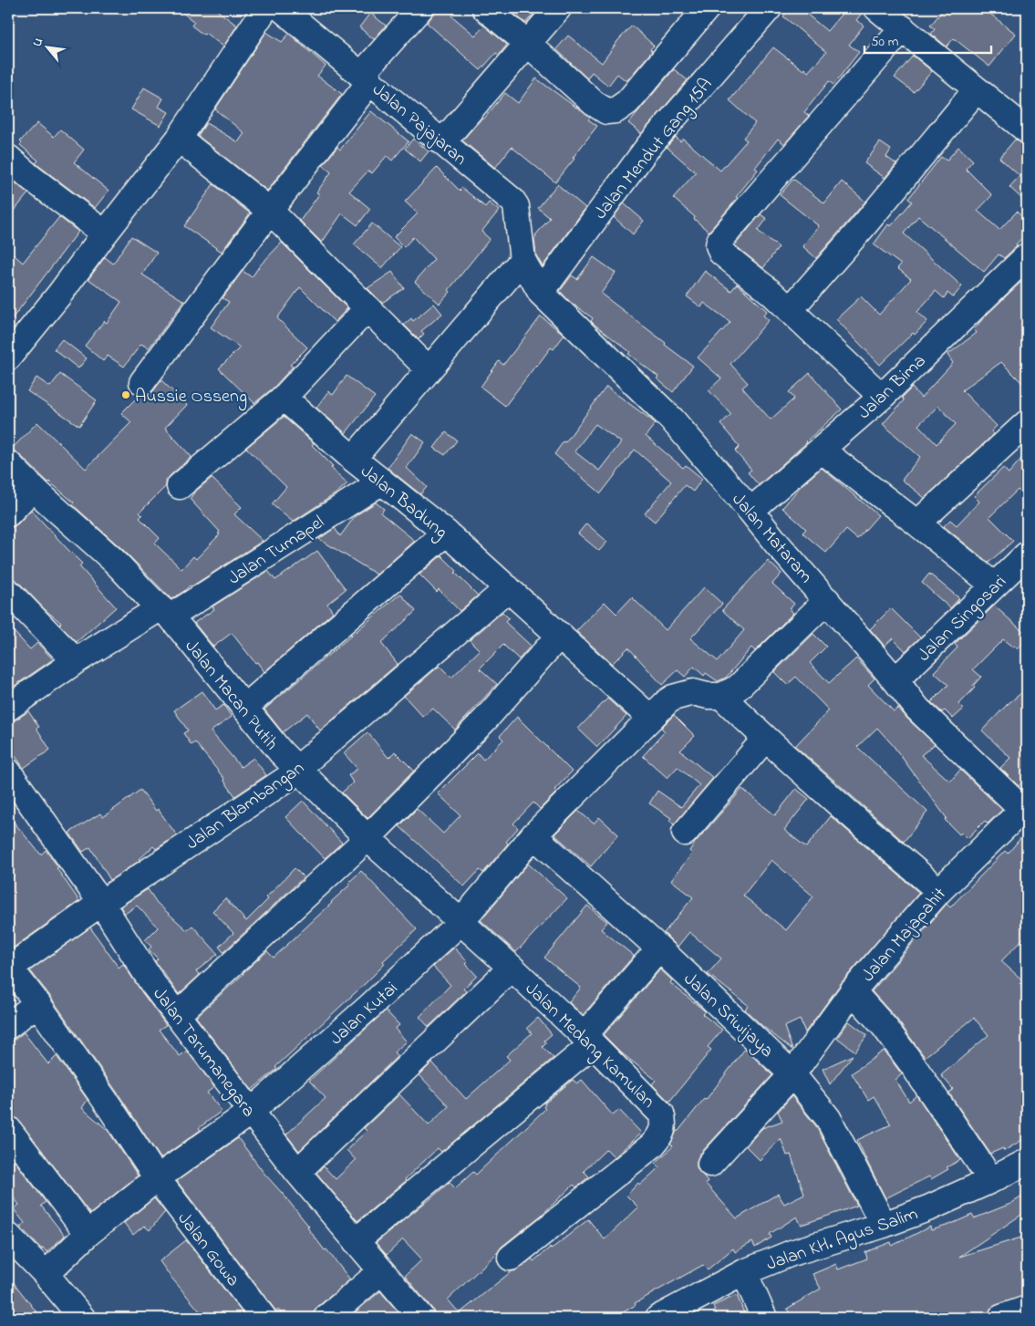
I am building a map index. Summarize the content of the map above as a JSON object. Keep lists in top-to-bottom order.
{
  "streets": {
    "street": [
      "Jalan Pajajaran",
      "Jalan Mendut Gang 15A",
      "Jalan Bima",
      "Jalan Badung",
      "Jalan Mataram",
      "Jalan Tumapel",
      "Jalan Singosari",
      "Jalan Macan Putih",
      "Jalan Blambangan",
      "Jalan Majapahit",
      "Jalan Kutai",
      "Jalan Sriwijaya",
      "Jalan Medang Kamulan",
      "Jalan Tarumanegara",
      "Jalan KH. Agus Salim",
      "Jalan Gowa"
    ]
  },
  "crossings": [
    ["Jalan Pajajaran", "Jalan Badung"],
    ["Jalan Pajajaran", "Jalan Mataram"],
    ["Jalan Mendut Gang 15A", "Jalan Mataram"],
    ["Jalan Bima", "Jalan Mataram"],
    ["Jalan Badung", "Jalan Mataram"],
    ["Jalan Badung", "Jalan Tumapel"],
    ["Jalan Badung", "Jalan Blambangan"],
    ["Jalan Badung", "Jalan Kutai"],
    ["Jalan Mataram", "Jalan Singosari"],
    ["Jalan Mataram", "Jalan Majapahit"],
    ["Jalan Tumapel", "Jalan Macan Putih"],
    ["Jalan Macan Putih", "Jalan Blambangan"],
    ["Jalan Macan Putih", "Jalan Kutai"],
    ["Jalan Macan Putih", "Jalan Medang Kamulan"],
    ["Jalan Blambangan", "Jalan Tarumanegara"],
    ["Jalan Blambangan", "Jalan Gowa"],
    ["Jalan Majapahit", "Jalan Sriwijaya"],
    ["Jalan Kutai", "Jalan Sriwijaya"],
    ["Jalan Kutai", "Jalan Medang Kamulan"],
    ["Jalan Kutai", "Jalan Tarumanegara"],
    ["Jalan Kutai", "Jalan Gowa"],
    ["Jalan Sriwijaya", "Jalan KH. Agus Salim"]
  ],
  "places": ["Aussie Osseng"],
  "scale_bar": "50 m",
  "north": "top left"
}
